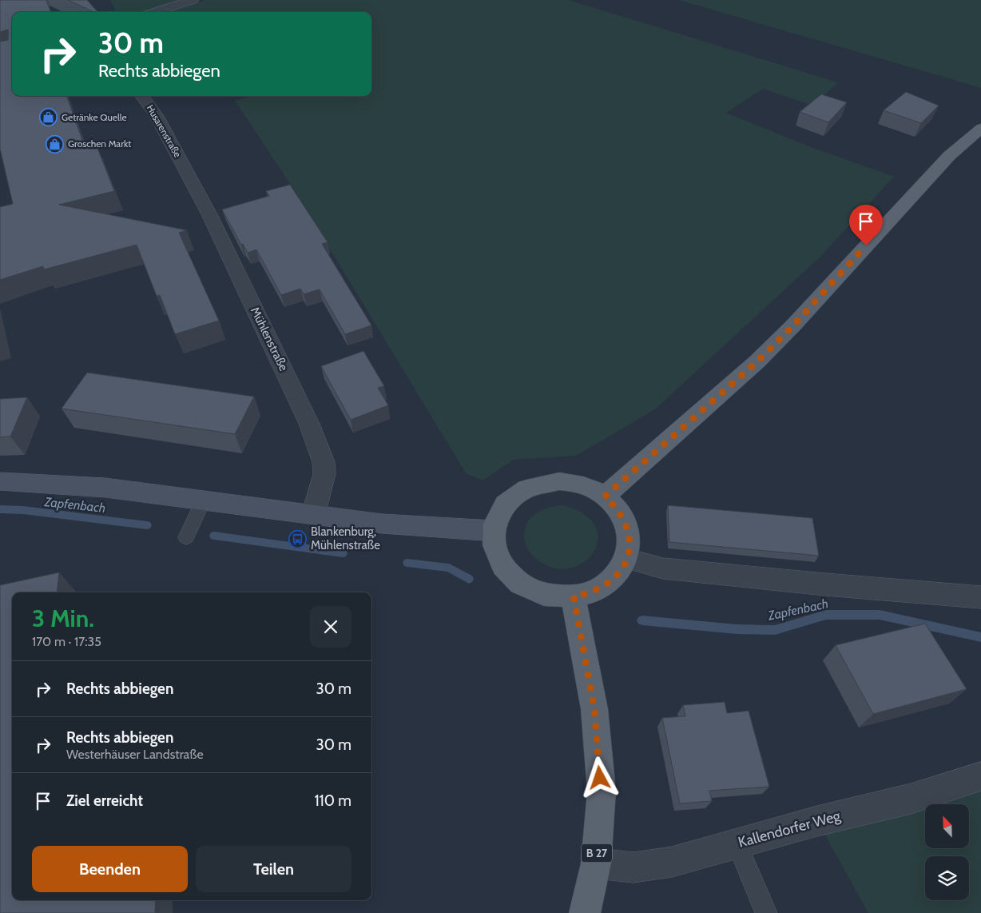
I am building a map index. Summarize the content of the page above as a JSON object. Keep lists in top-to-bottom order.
{
  "streets": {
    "main road": ["B 27"],
    "street": ["Husarenstraße", "Mühlenstraße", "Kallendorfer Weg"]
  },
  "crossings": [
    ["Husarenstraße", "Mühlenstraße"],
    ["Kallendorfer Weg", "B 27"]
  ],
  "water": ["Zapfenbach"],
  "places": {
    "shop": ["Getränke Quelle", "Groschen Markt"],
    "bus stop": ["Blankenburg, Mühlenstraße"]
  },
  "north": "top left",
  "page": {
    "turn": ["30 m", "Rechts abbiegen"],
    "heading": ["3 Min.", "170 m · 17:35"],
    "list": [
      {
        "name": "Rechts abbiegen",
        "value": "30 m"
      },
      {
        "name": "Rechts abbiegen",
        "note": "Westerhäuser Landstraße",
        "value": "30 m"
      },
      {
        "name": "Ziel erreicht",
        "value": "110 m"
      }
    ],
    "buttons": ["Beenden", "Teilen"]
  }
}
